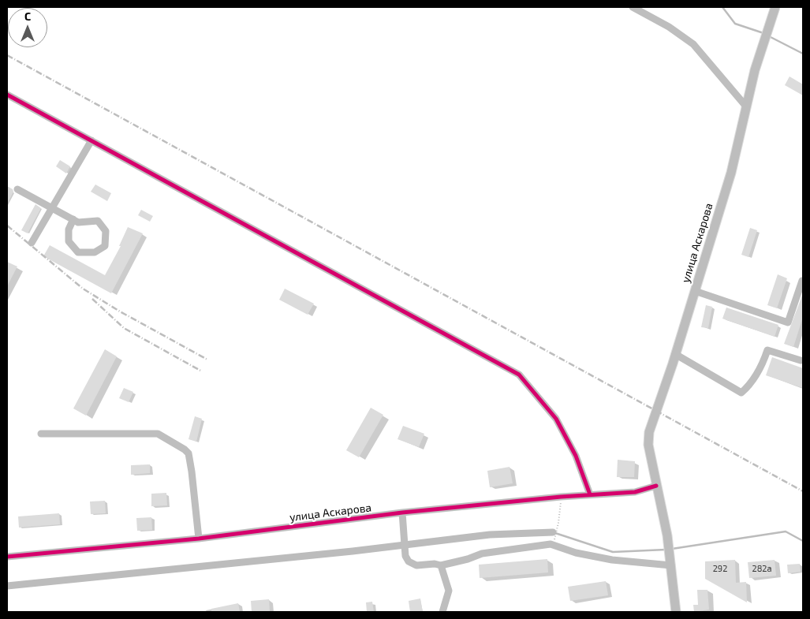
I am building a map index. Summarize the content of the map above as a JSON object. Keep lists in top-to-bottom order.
{
  "streets": {
    "main road": ["улица Аскарова"]
  },
  "house_numbers": ["292", "282а"],
  "north": "top"
}
